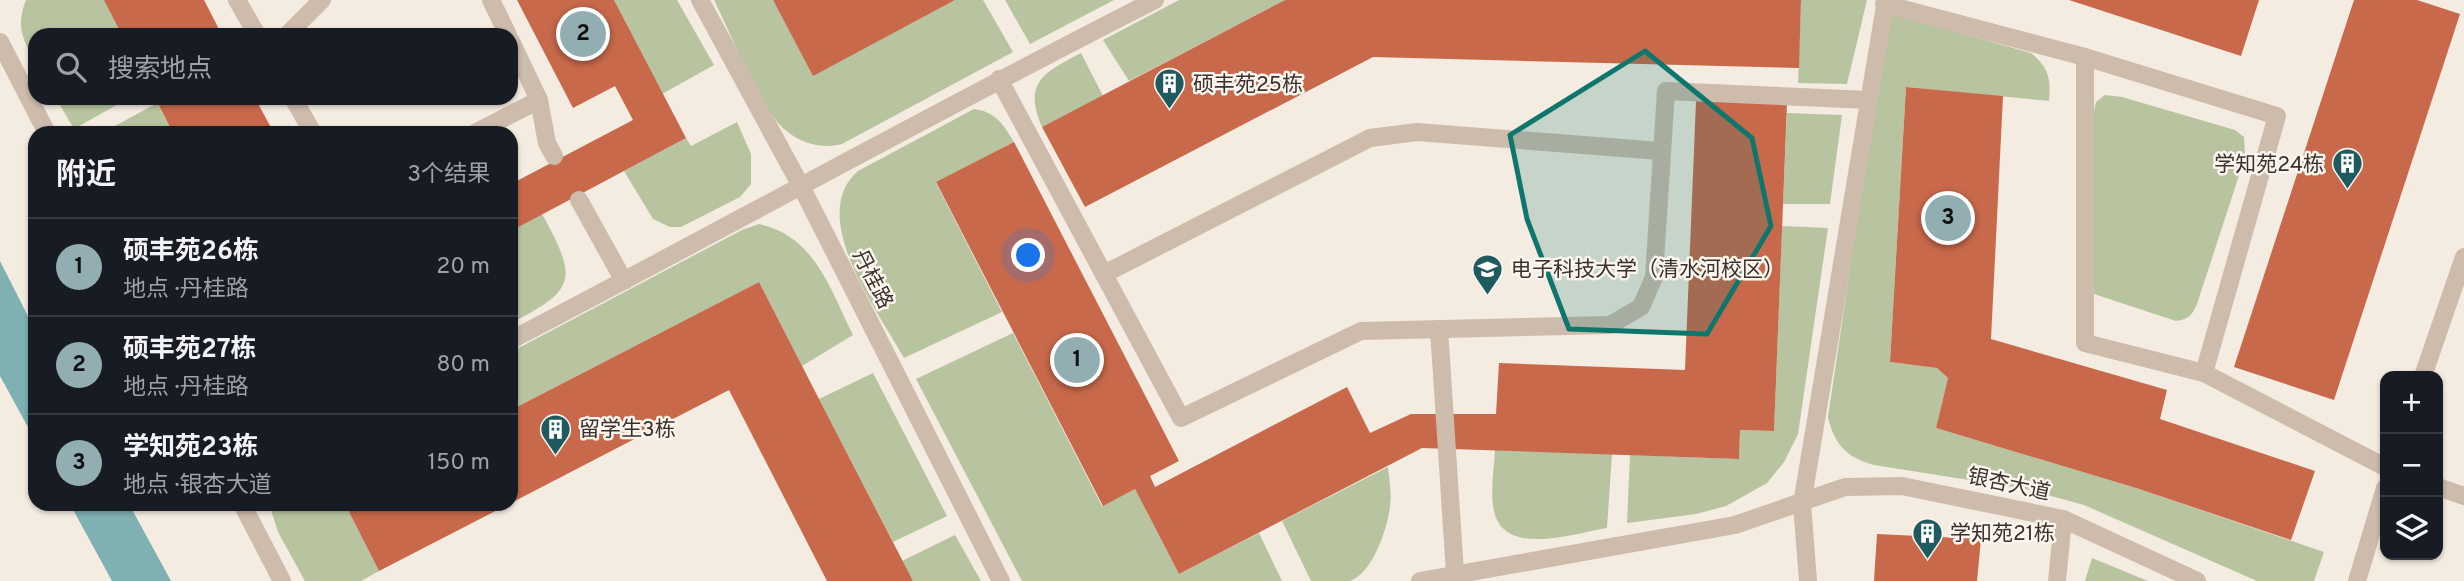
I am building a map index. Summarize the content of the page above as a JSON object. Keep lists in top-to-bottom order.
{
  "streets": {
    "street": ["丹桂路", "银杏大道"]
  },
  "places": {
    "building": [
      "硕丰苑25栋",
      "学知苑24栋",
      "留学生3栋",
      "学知苑21栋"
    ],
    "school or university": ["电子科技大学（清水河校区）"]
  },
  "page": {
    "pins": ["2", "3", "1"],
    "search": "搜索地点",
    "heading": ["附近", "3个结果"],
    "list": [
      {
        "mark": "1",
        "name": "硕丰苑26栋",
        "note": "地点 · 丹桂路",
        "value": "20 m"
      },
      {
        "mark": "2",
        "name": "硕丰苑27栋",
        "note": "地点 · 丹桂路",
        "value": "80 m"
      },
      {
        "mark": "3",
        "name": "学知苑23栋",
        "note": "地点 · 银杏大道",
        "value": "150 m"
      }
    ],
    "map_buttons": ["+", "−"]
  }
}
